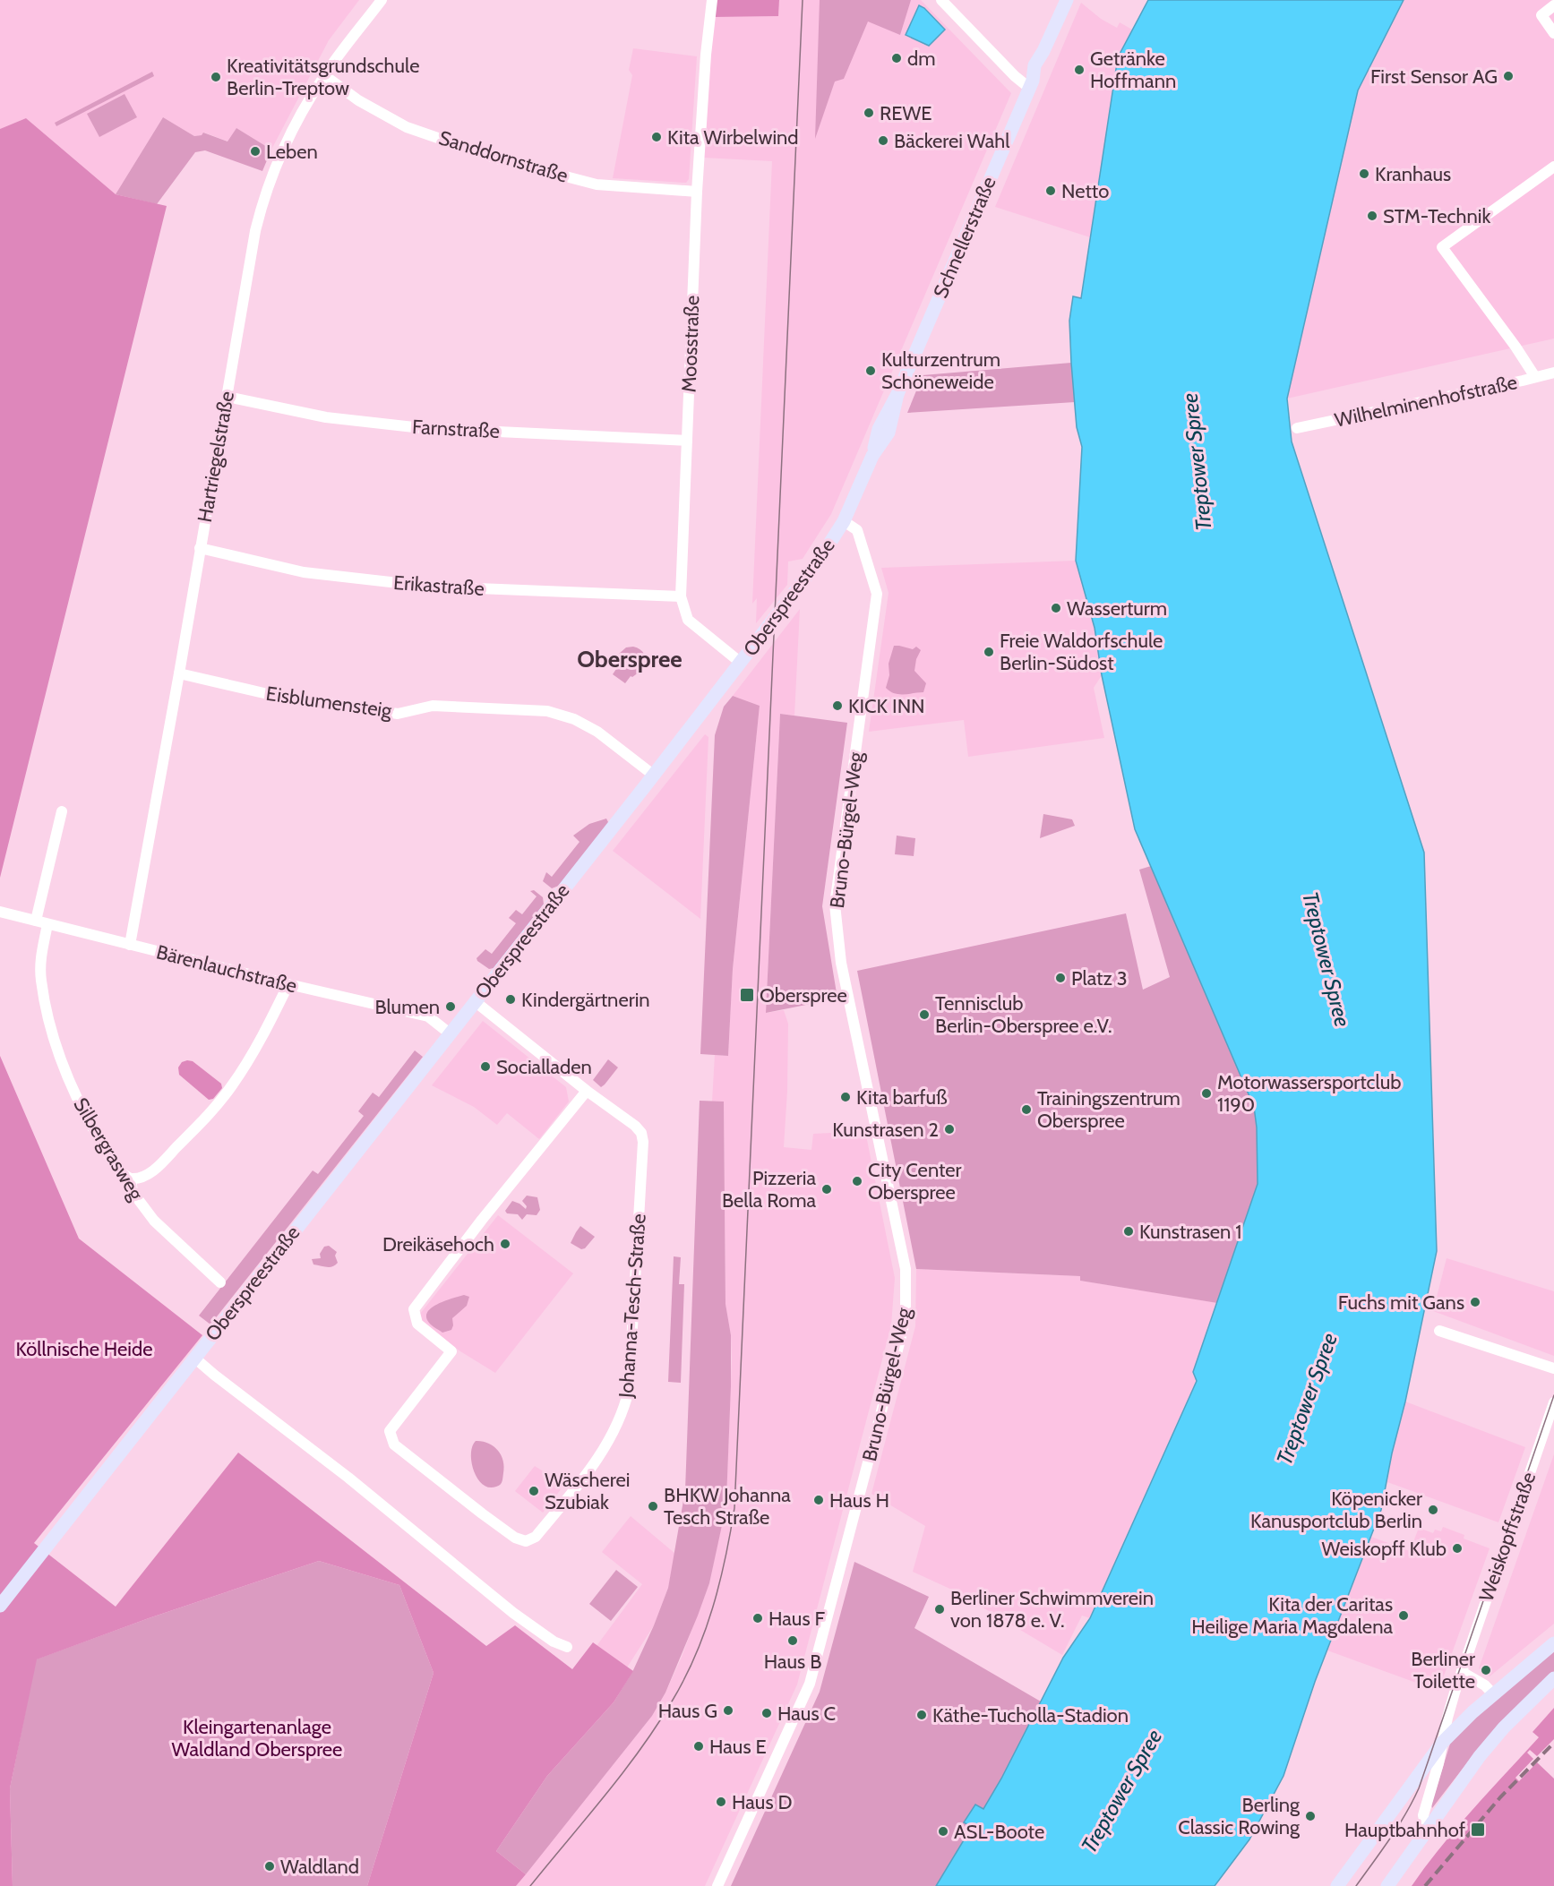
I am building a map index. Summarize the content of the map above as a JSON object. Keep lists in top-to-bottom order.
{
  "streets": {
    "main road": ["Schnellerstraße", "Oberspreestraße"],
    "street": [
      "Sanddornstraße",
      "Moosstraße",
      "Wilhelminenhofstraße",
      "Farnstraße",
      "Hartriegelstraße",
      "Erikastraße",
      "Eisblumensteig",
      "Bruno-Bürgel-Weg",
      "Bärenlauchstraße",
      "Silbergrasweg",
      "Johanna-Tesch-Straße",
      "Weiskopffstraße"
    ]
  },
  "crossings": [
    ["Sanddornstraße", "Moosstraße"],
    ["Sanddornstraße", "Hartriegelstraße"],
    ["Schnellerstraße", "Oberspreestraße"],
    ["Schnellerstraße", "Bruno-Bürgel-Weg"],
    ["Moosstraße", "Farnstraße"],
    ["Moosstraße", "Erikastraße"],
    ["Moosstraße", "Oberspreestraße"],
    ["Farnstraße", "Hartriegelstraße"],
    ["Hartriegelstraße", "Erikastraße"],
    ["Hartriegelstraße", "Eisblumensteig"],
    ["Hartriegelstraße", "Bärenlauchstraße"],
    ["Oberspreestraße", "Eisblumensteig"],
    ["Oberspreestraße", "Bruno-Bürgel-Weg"],
    ["Oberspreestraße", "Bärenlauchstraße"],
    ["Oberspreestraße", "Johanna-Tesch-Straße"],
    ["Bärenlauchstraße", "Silbergrasweg"]
  ],
  "districts": ["Oberspree"],
  "water": ["Treptower Spree"],
  "parks": ["Köllnische Heide", "Kleingartenanlage Waldland Oberspree"],
  "places": {
    "other": [
      "dm",
      "Getränke Hoffmann",
      "First Sensor AG",
      "Kreativitätsgrundschule Berlin-Treptow",
      "REWE",
      "Kita Wirbelwind",
      "Bäckerei Wahl",
      "Leben",
      "Kranhaus",
      "Netto",
      "STM-Technik",
      "Kulturzentrum Schöneweide",
      "Wasserturm",
      "Freie Waldorfschule Berlin-Südost",
      "KICK INN",
      "Platz 3",
      "Kindergärtnerin",
      "Blumen",
      "Tennisclub Berlin-Oberspree e.V.",
      "Socialladen",
      "Motorwassersportclub 1190",
      "Kita barfuß",
      "Trainingszentrum Oberspree",
      "Kunstrasen 2",
      "City Center Oberspree",
      "Pizzeria Bella Roma",
      "Kunstrasen 1",
      "Dreikäsehoch",
      "Fuchs mit Gans",
      "Wäscherei Szubiak",
      "Haus H",
      "BHKW Johanna Tesch Straße",
      "Köpenicker Kanusportclub Berlin",
      "Weiskopff Klub",
      "Berliner Schwimmverein von 1878 e. V.",
      "Kita der Caritas Heilige Maria Magdalena",
      "Haus F",
      "Haus B",
      "Berliner Toilette",
      "Haus G",
      "Haus C",
      "Käthe-Tucholla-Stadion",
      "Haus E",
      "Haus D",
      "Berling Classic Rowing",
      "ASL-Boote",
      "Waldland"
    ],
    "transit": ["Oberspree", "Hauptbahnhof"]
  }
}
